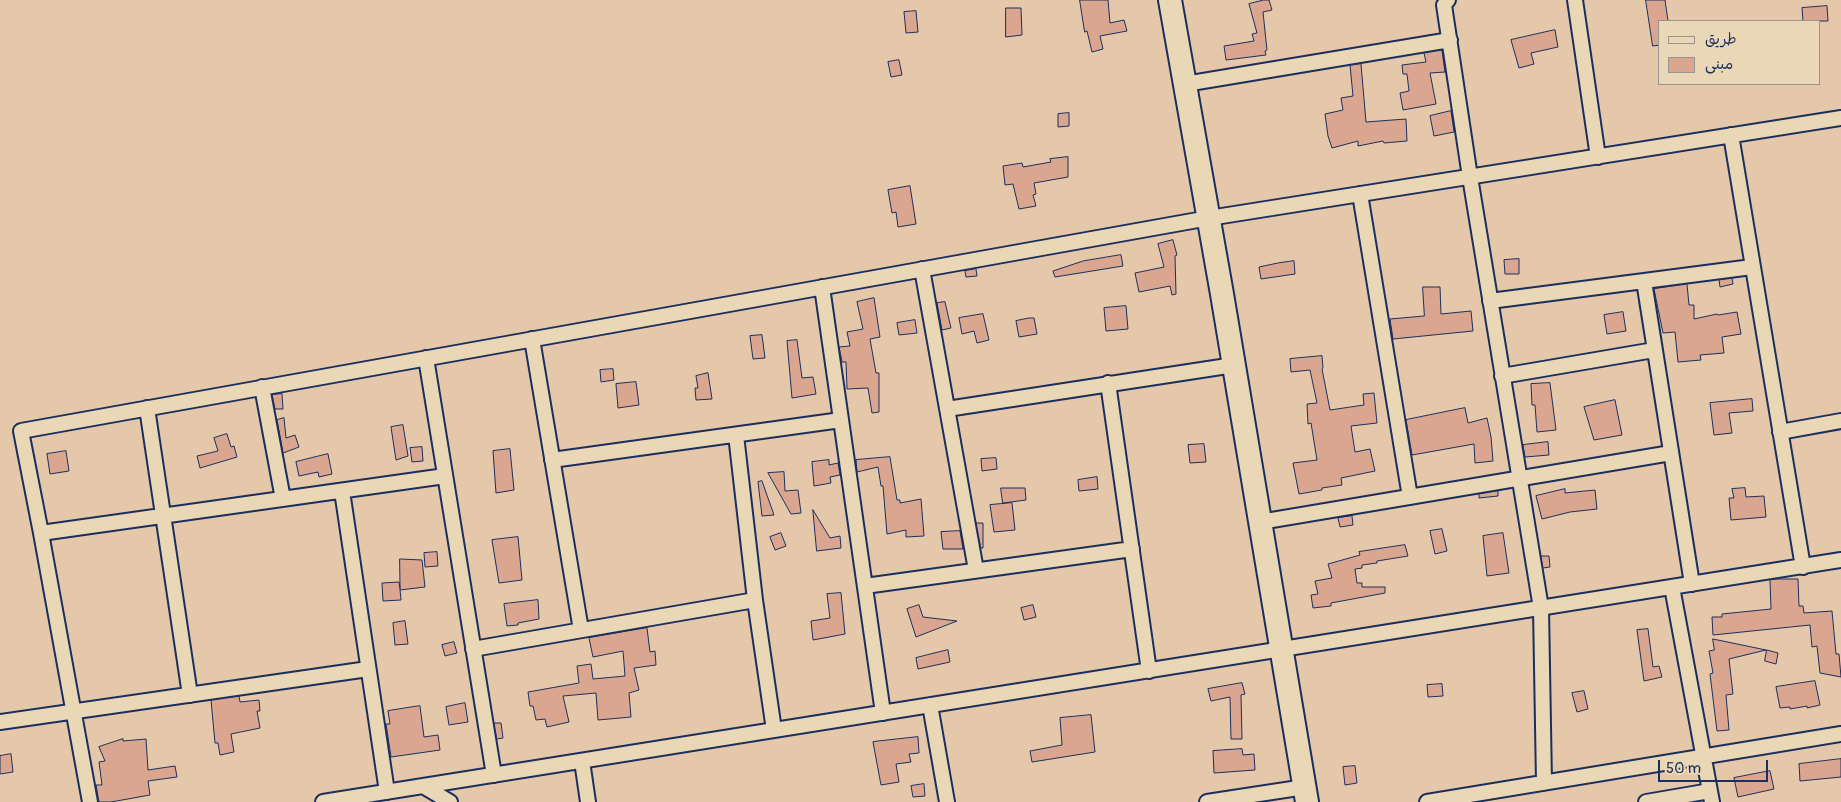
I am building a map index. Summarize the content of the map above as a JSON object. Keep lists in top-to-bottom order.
{
  "legend": ["طريق", "مبنى"],
  "scale_bar": "50 m"
}
